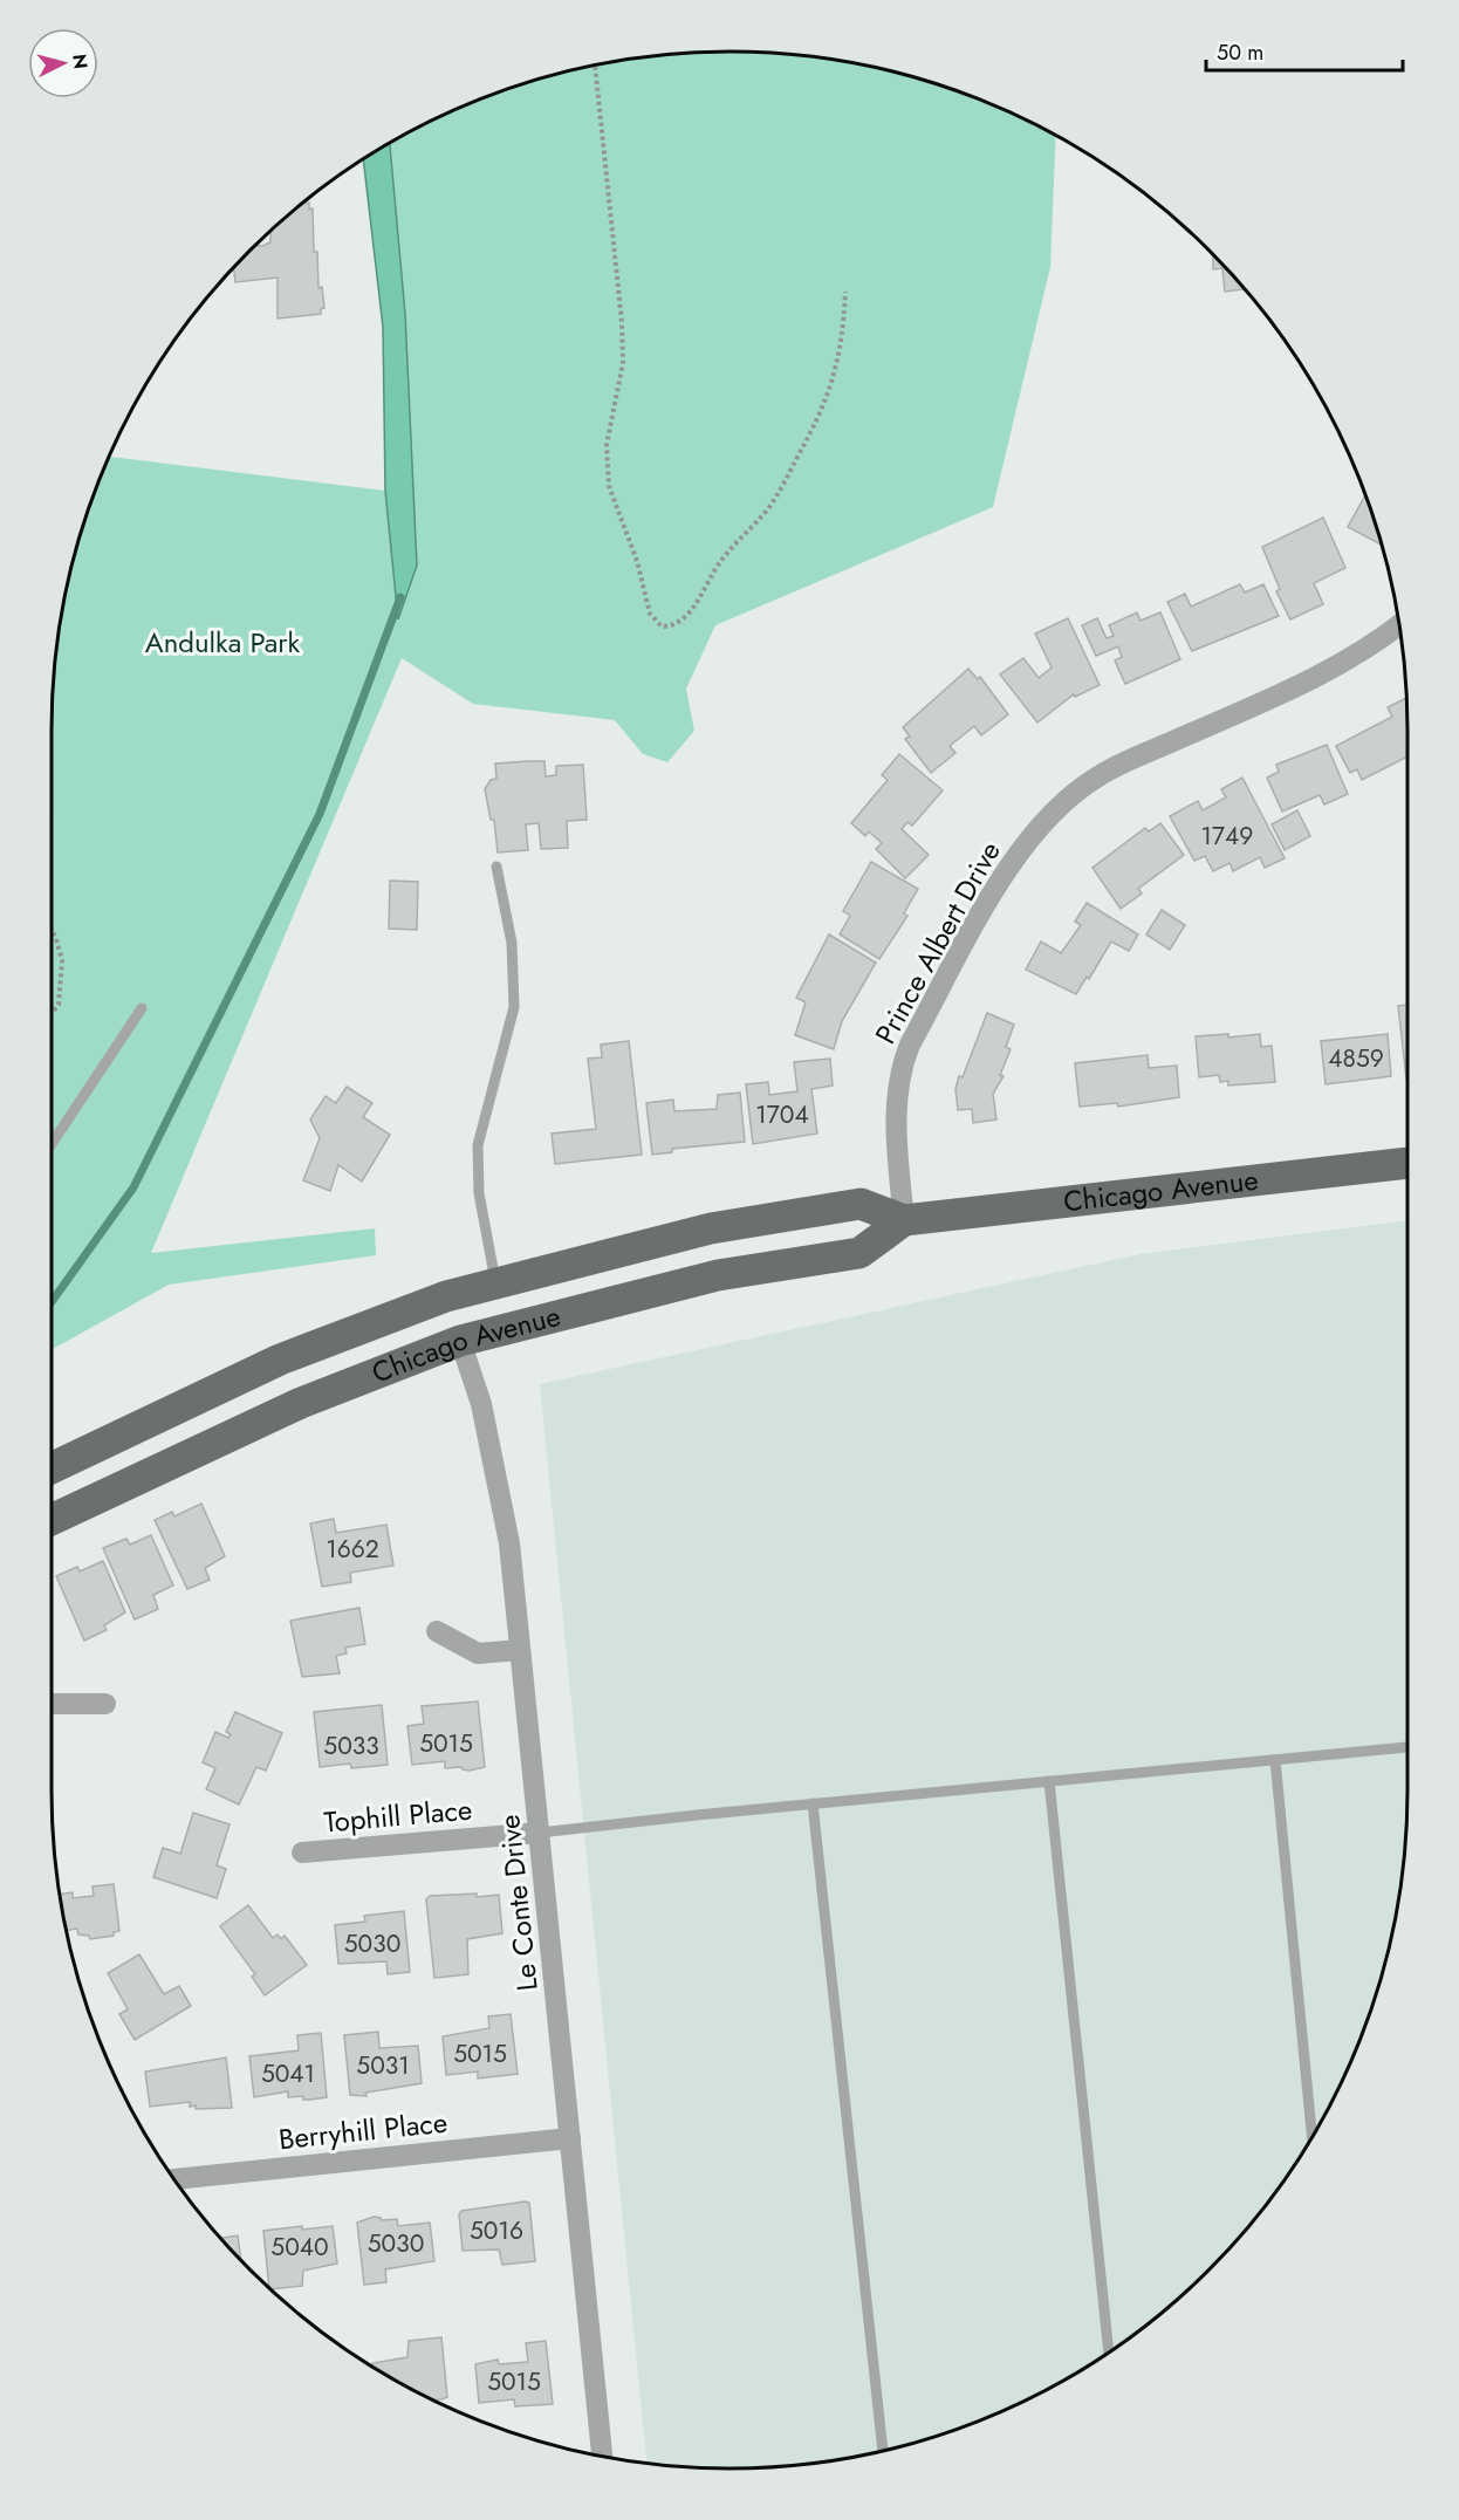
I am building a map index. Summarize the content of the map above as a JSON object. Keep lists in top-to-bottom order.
{
  "streets": {
    "main road": ["Chicago Avenue"],
    "street": [
      "Prince Albert Drive",
      "Tophill Place",
      "Le Conte Drive",
      "Berryhill Place"
    ]
  },
  "crossings": [
    ["Prince Albert Drive", "Chicago Avenue"],
    ["Chicago Avenue", "Le Conte Drive"],
    ["Tophill Place", "Le Conte Drive"],
    ["Le Conte Drive", "Berryhill Place"]
  ],
  "parks": ["Andulka Park"],
  "house_numbers": [
    "1749",
    "4859",
    "1704",
    "1662",
    "5015",
    "5033",
    "5030",
    "5015",
    "5031",
    "5041",
    "5016",
    "5030",
    "5040",
    "5015"
  ],
  "scale_bar": "50 m",
  "north": "right"
}
